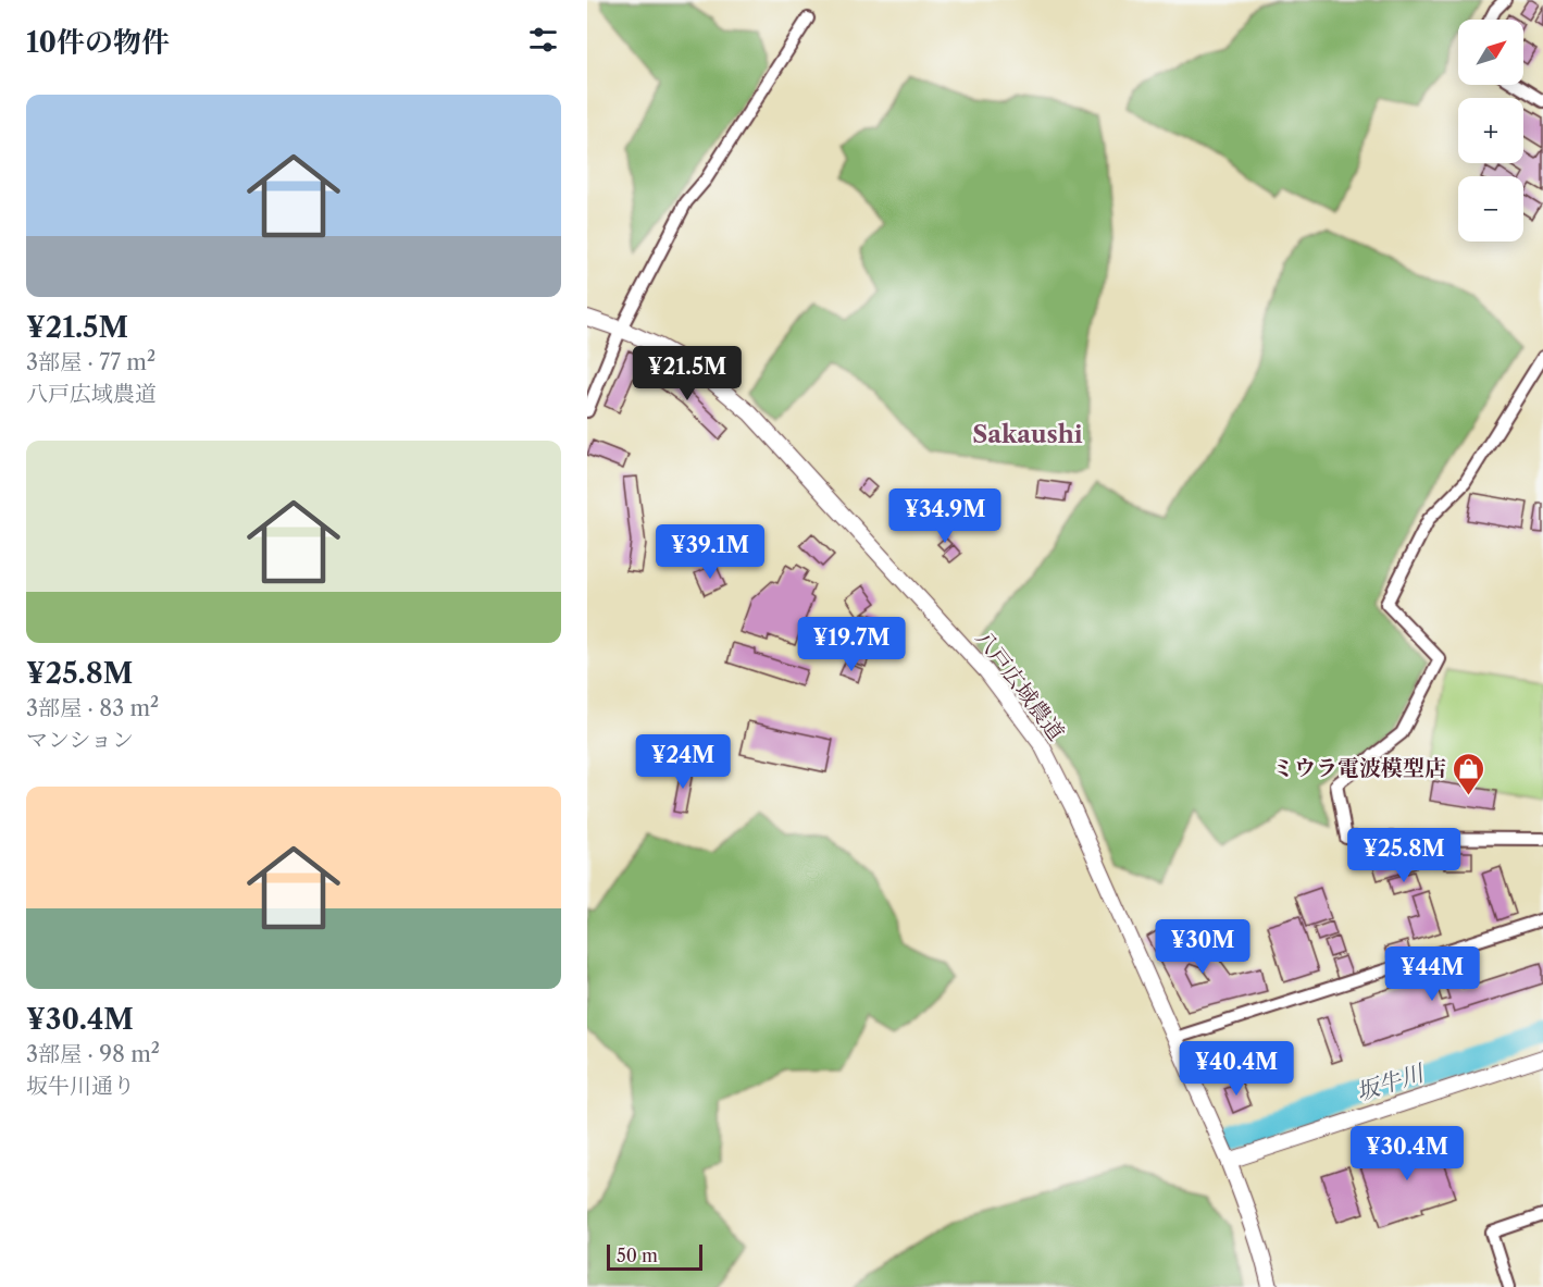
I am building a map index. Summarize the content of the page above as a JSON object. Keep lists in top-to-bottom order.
{
  "streets": {
    "street": ["八戸広域農道"]
  },
  "districts": ["Sakaushi"],
  "water": ["坂牛川"],
  "places": {
    "shop": ["ミウラ電波模型店"]
  },
  "scale_bar": "50 m",
  "north": "top right",
  "page": {
    "heading": "10件の物件",
    "map_buttons": ["+", "−"],
    "list": [
      {
        "name": "¥21.5M",
        "note": "3部屋 · 77 m² · 八戸広域農道"
      },
      {
        "name": "¥25.8M",
        "note": "3部屋 · 83 m² · マンション"
      },
      {
        "name": "¥30.4M",
        "note": "3部屋 · 98 m² · 坂牛川通り"
      }
    ],
    "price": [
      "¥21.5M",
      "¥34.9M",
      "¥39.1M",
      "¥19.7M",
      "¥24M",
      "¥25.8M",
      "¥30M",
      "¥44M",
      "¥40.4M",
      "¥30.4M"
    ],
    "scale": "50 m"
  }
}
